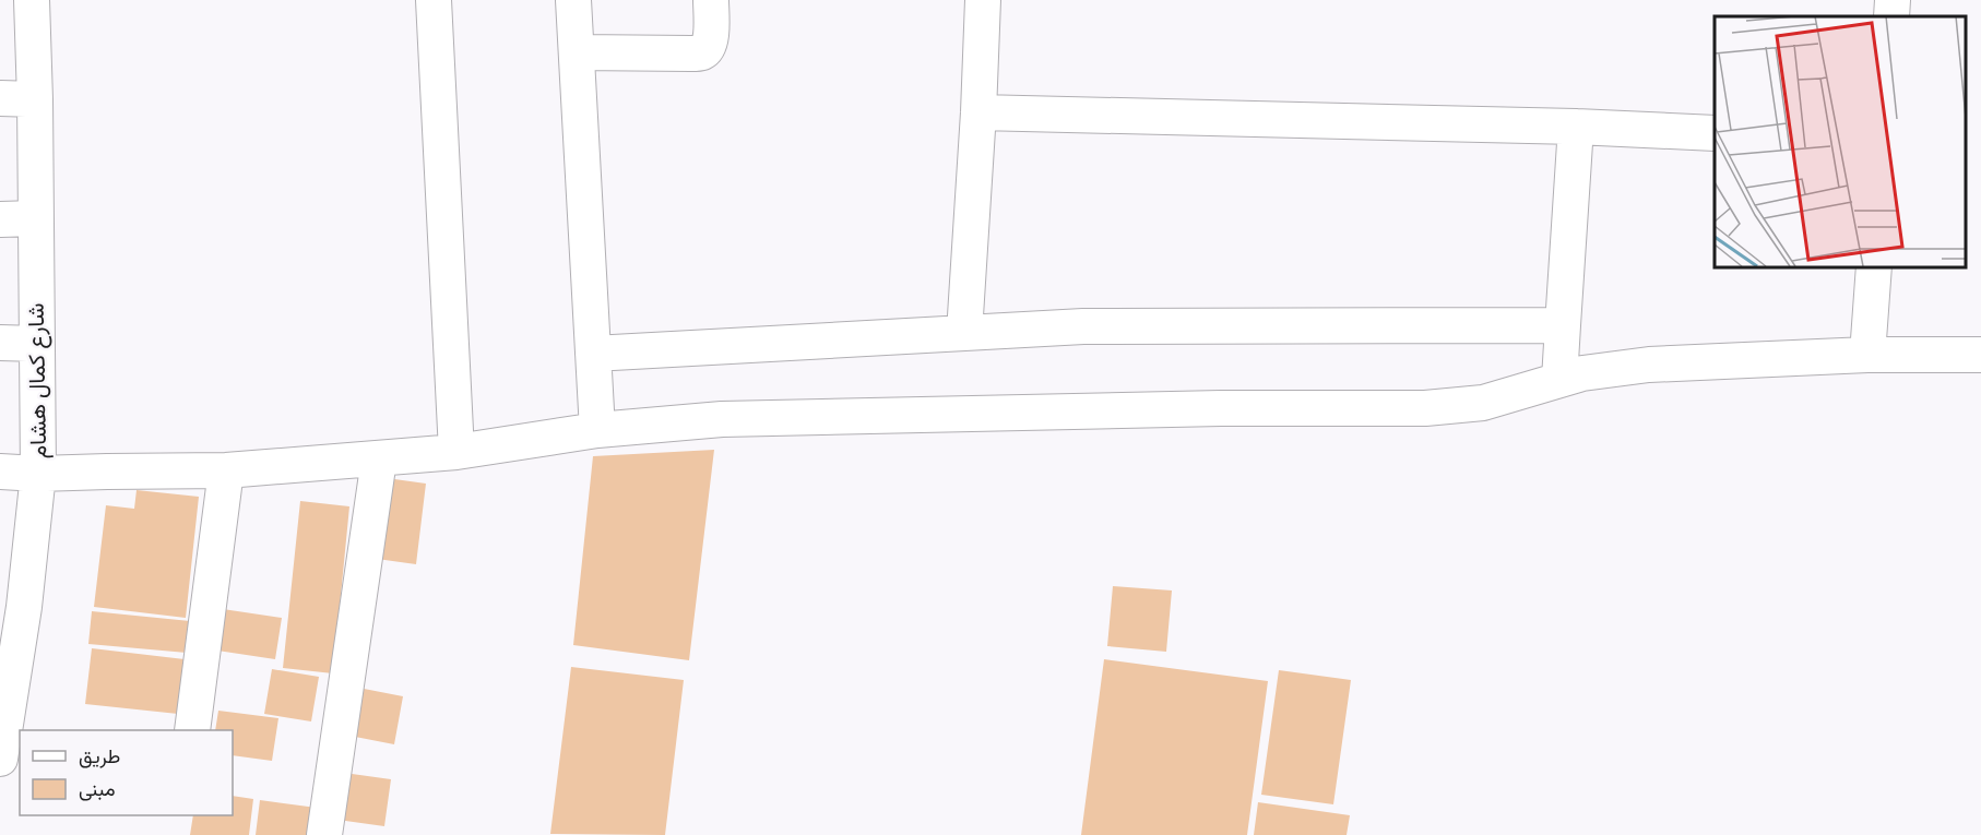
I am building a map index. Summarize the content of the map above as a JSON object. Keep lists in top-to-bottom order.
{
  "streets": {
    "street": ["شارع كمال هشام"]
  },
  "legend": ["طريق", "مبنى"]
}
